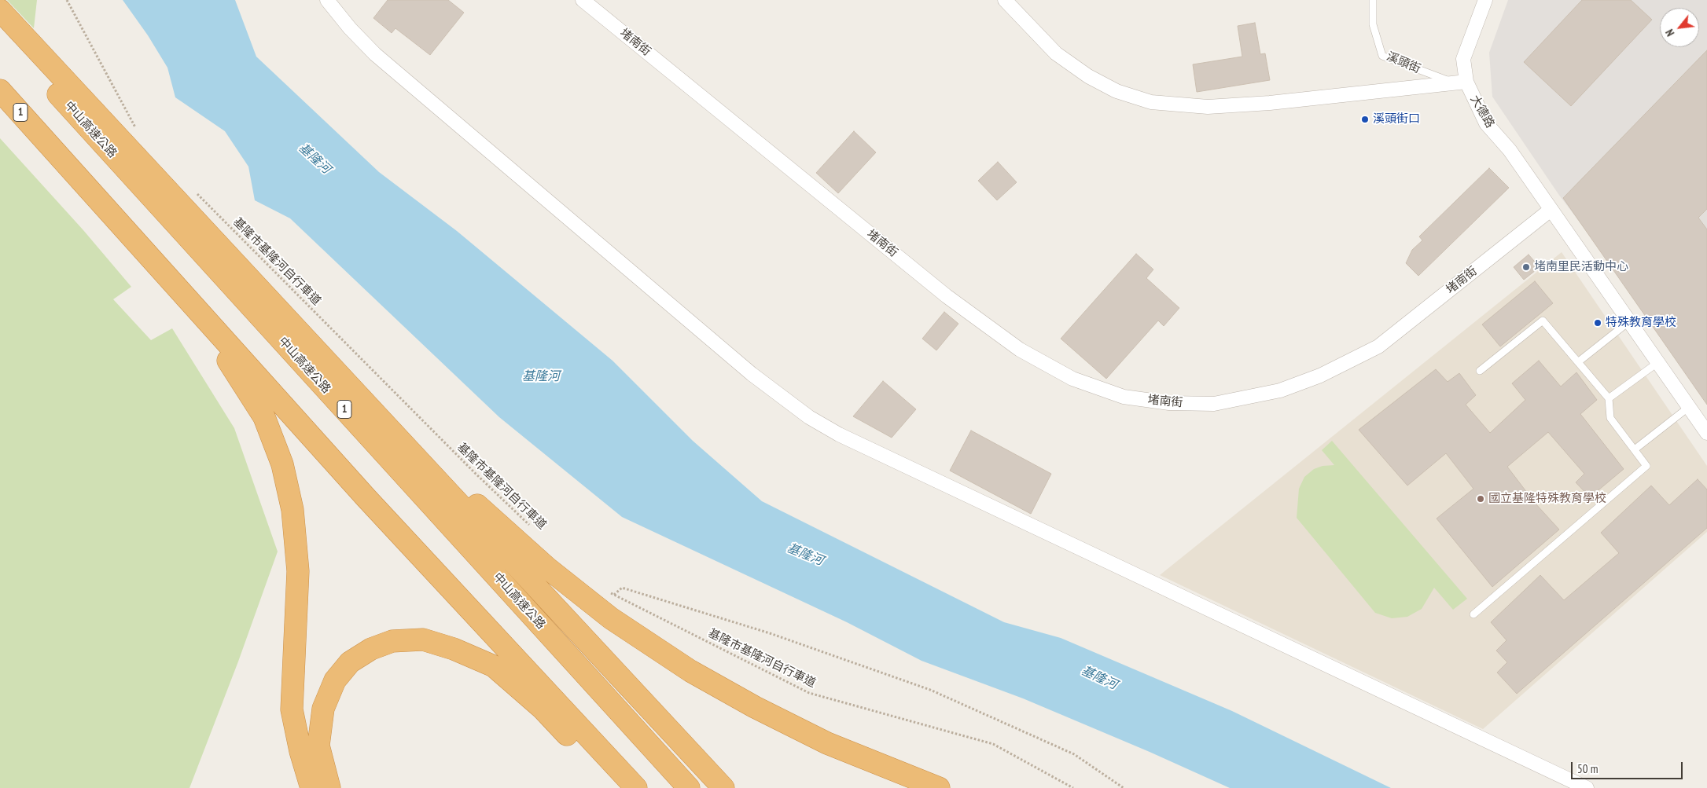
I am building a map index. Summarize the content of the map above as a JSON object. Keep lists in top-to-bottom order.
{
  "streets": {
    "highway": ["1", "中山高速公路"],
    "street": ["堵南街", "大德路"],
    "lane": ["溪頭街"],
    "path": ["基隆市基隆河自行車道"]
  },
  "crossings": [
    ["堵南街", "大德路"],
    ["溪頭街", "大德路"]
  ],
  "water": ["基隆河"],
  "places": [
    "溪頭街口",
    "堵南里民活動中心",
    "特殊教育學校",
    "國立基隆特殊教育學校"
  ],
  "scale_bar": "50 m",
  "north": "bottom left"
}
